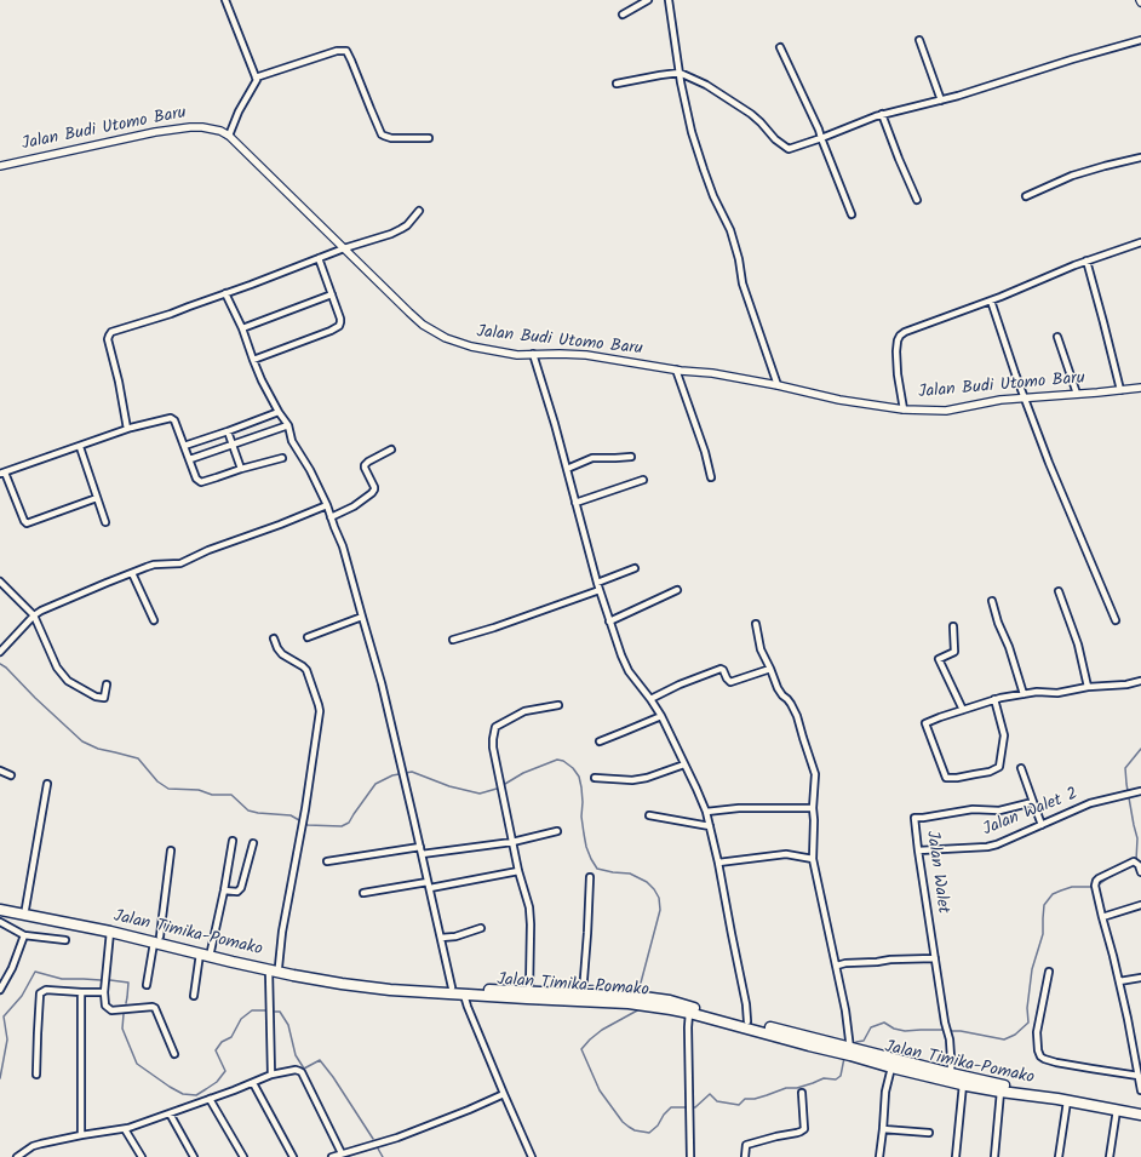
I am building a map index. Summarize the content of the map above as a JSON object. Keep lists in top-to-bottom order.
{
  "streets": {
    "highway": ["Jalan Timika-Pomako"],
    "street": ["Jalan Budi Utomo Baru", "Jalan Walet 2", "Jalan Walet"]
  },
  "crossings": [
    ["Jalan Walet 2", "Jalan Walet"],
    ["Jalan Walet", "Jalan Timika-Pomako"]
  ]
}
